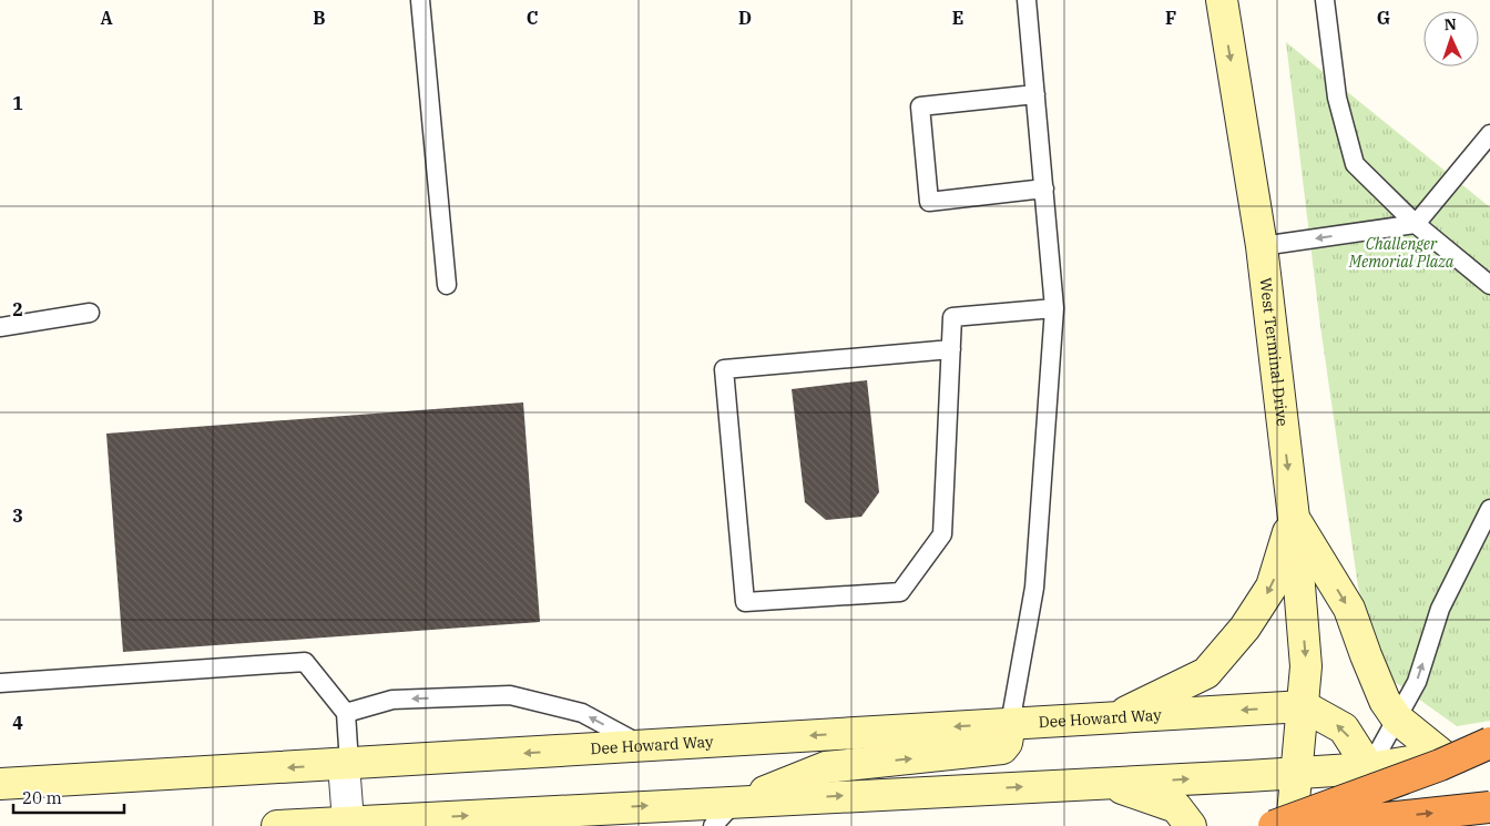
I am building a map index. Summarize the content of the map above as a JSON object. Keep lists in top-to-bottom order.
{
  "streets": {
    "main road": ["West Terminal Drive", "Dee Howard Way"]
  },
  "crossings": [
    ["West Terminal Drive", "Dee Howard Way"]
  ],
  "parks": ["Challenger Memorial Plaza"],
  "scale_bar": "20 m",
  "north": "top",
  "grid": {
    "columns": [
      "A",
      "B",
      "C",
      "D",
      "E",
      "F",
      "G"
    ],
    "rows": [
      "1",
      "2",
      "3",
      "4"
    ]
  }
}
